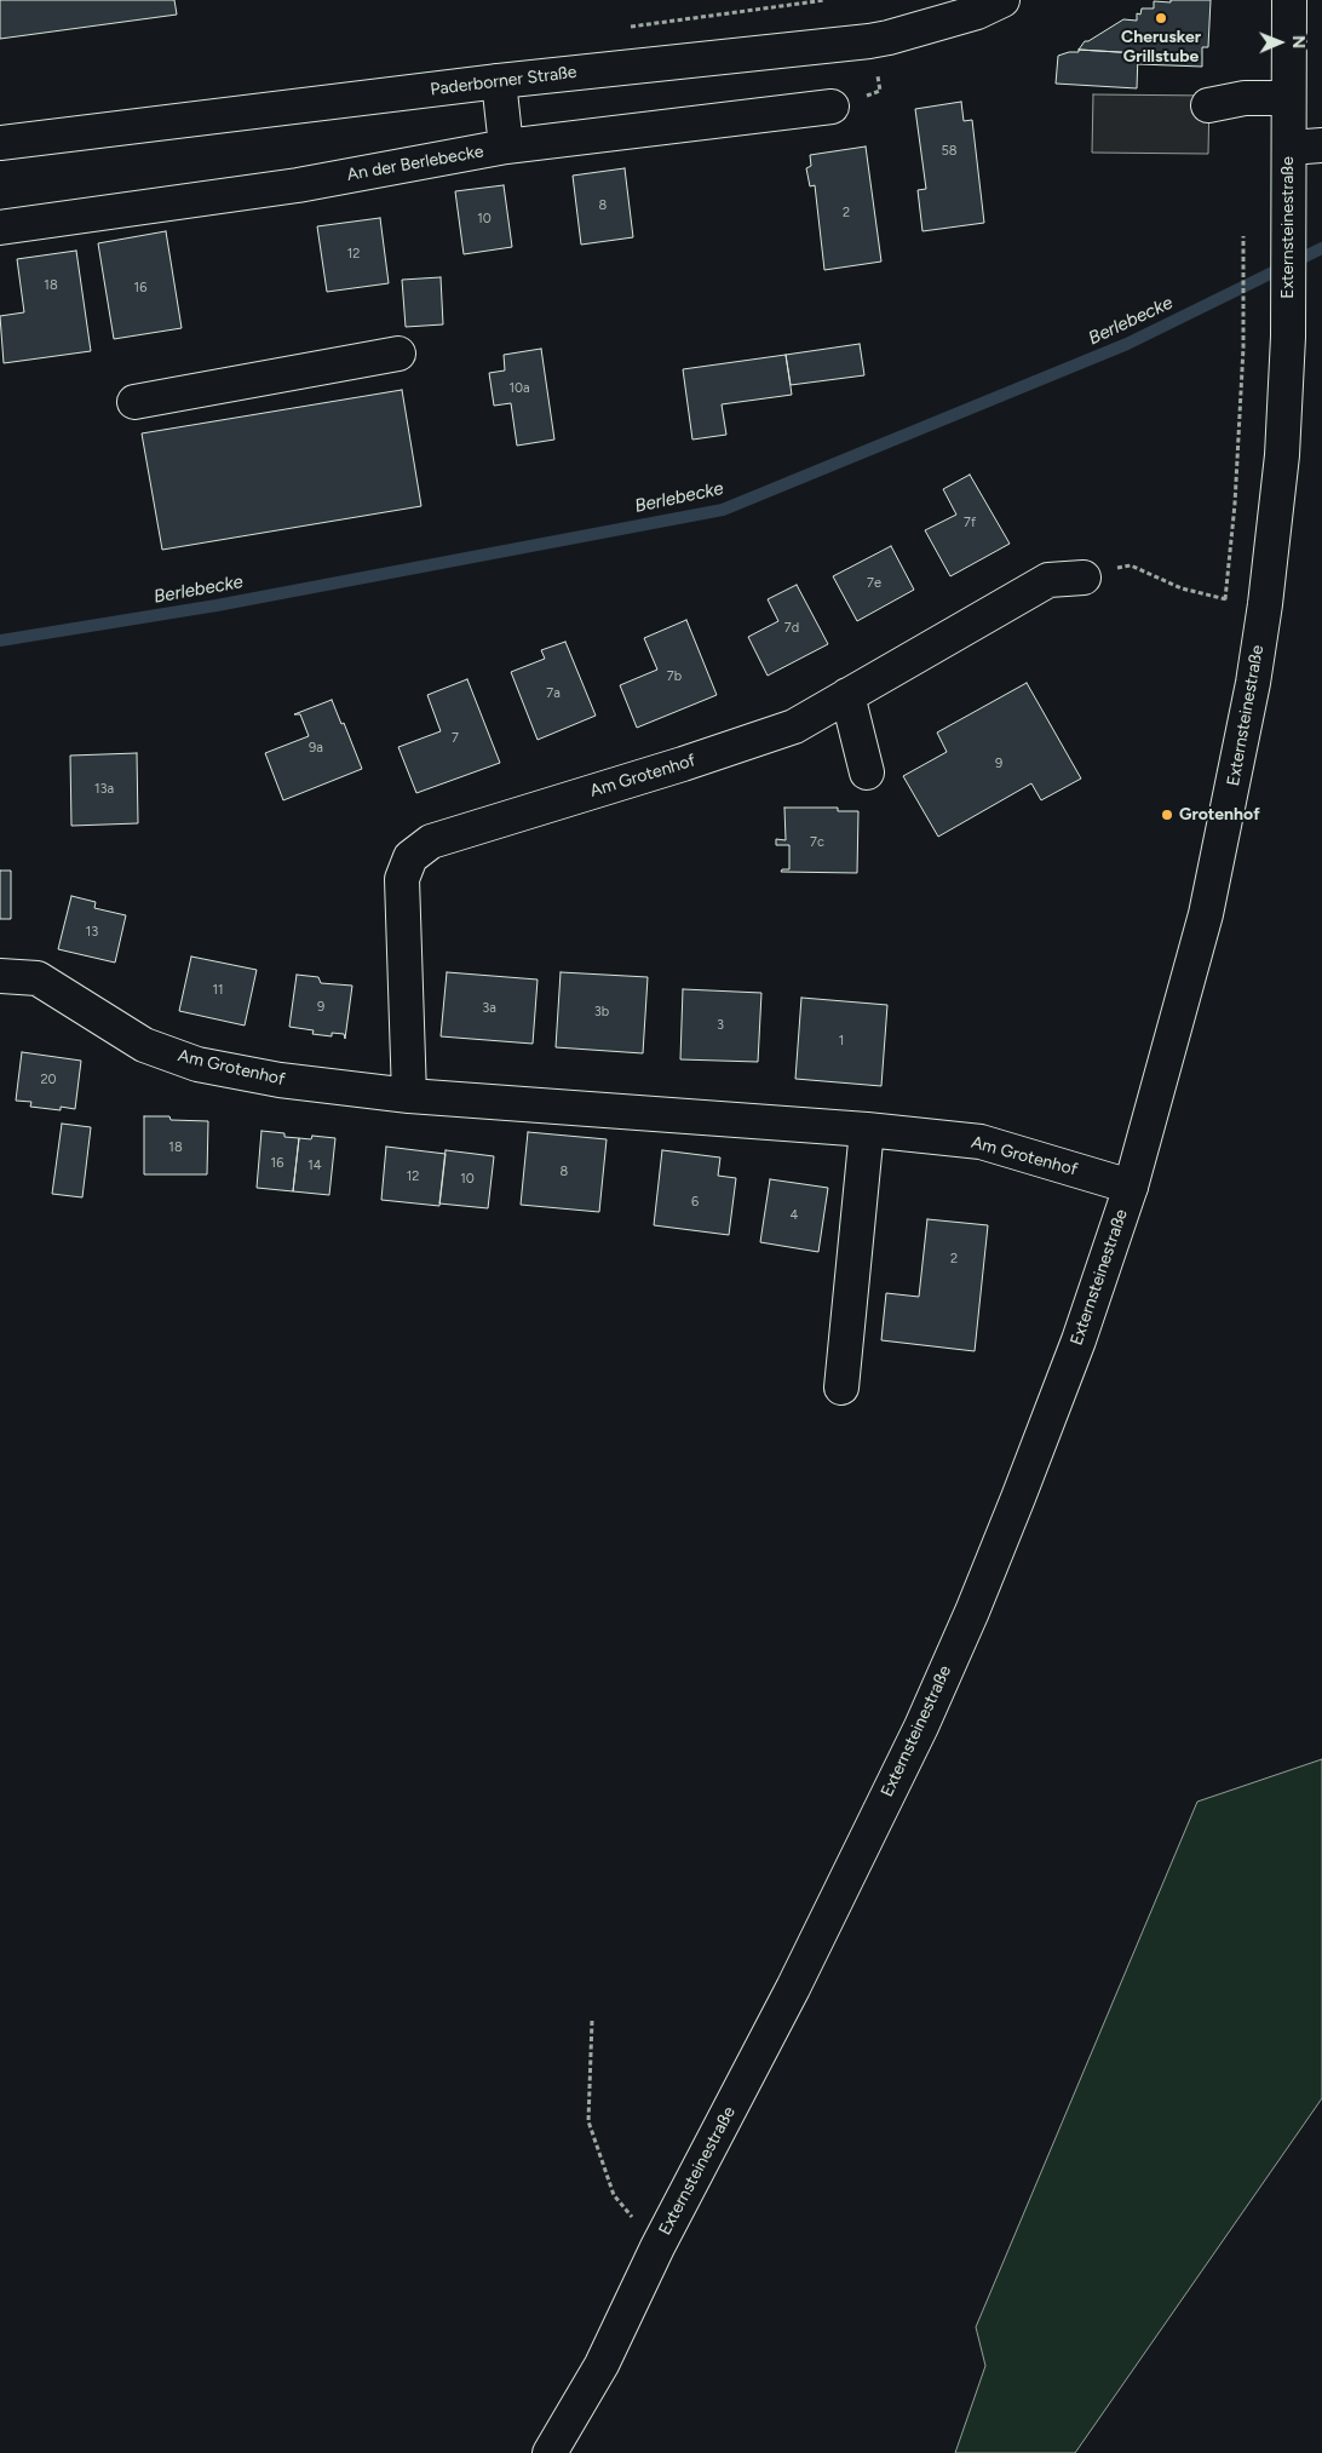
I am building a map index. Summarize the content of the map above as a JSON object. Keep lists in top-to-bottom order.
{
  "streets": {
    "main road": [
      "Paderborner Straße",
      "An der Berlebecke",
      "Externsteinestraße",
      "Am Grotenhof"
    ]
  },
  "crossings": [
    ["Externsteinestraße", "Am Grotenhof"]
  ],
  "water": ["Berlebecke"],
  "places": ["Cherusker Grillstube", "Grotenhof"],
  "house_numbers": [
    "58",
    "8",
    "2",
    "10",
    "12",
    "18",
    "16",
    "10a",
    "7f",
    "7e",
    "7d",
    "7b",
    "7a",
    "7",
    "9a",
    "9",
    "13a",
    "7c",
    "13",
    "11",
    "9",
    "3a",
    "3b",
    "3",
    "1",
    "20",
    "18",
    "16",
    "14",
    "8",
    "12",
    "10",
    "6",
    "4",
    "2"
  ],
  "north": "right"
}
